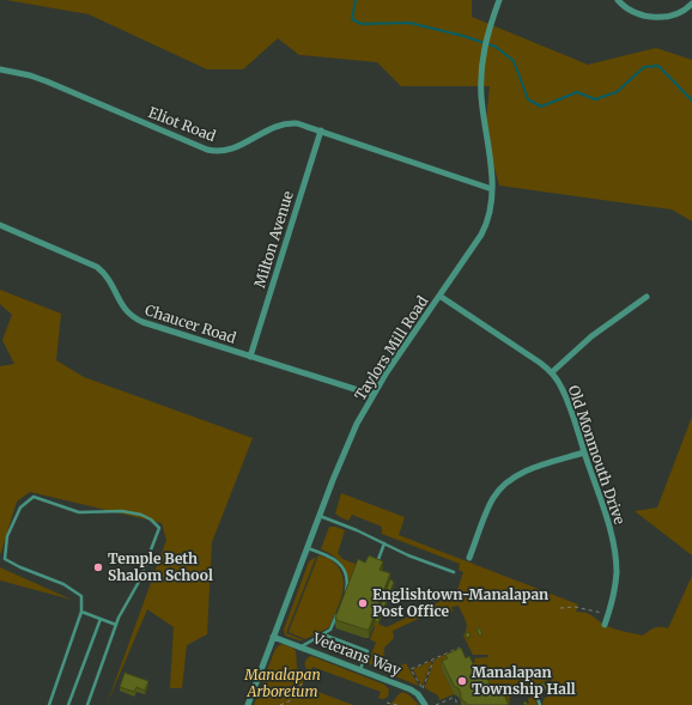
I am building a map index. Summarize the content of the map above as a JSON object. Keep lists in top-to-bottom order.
{
  "streets": {
    "street": [
      "Eliot Road",
      "Milton Avenue",
      "Chaucer Road",
      "Taylors Mill Road",
      "Old Monmouth Drive",
      "Veterans Way"
    ]
  },
  "crossings": [
    ["Eliot Road", "Milton Avenue"],
    ["Eliot Road", "Taylors Mill Road"],
    ["Milton Avenue", "Chaucer Road"],
    ["Chaucer Road", "Taylors Mill Road"],
    ["Taylors Mill Road", "Old Monmouth Drive"],
    ["Taylors Mill Road", "Veterans Way"]
  ],
  "parks": ["Manalapan Arboretum"],
  "places": ["Temple Beth Shalom School", "Englishtown-Manalapan Post Office", "Manalapan Township Hall"]
}
